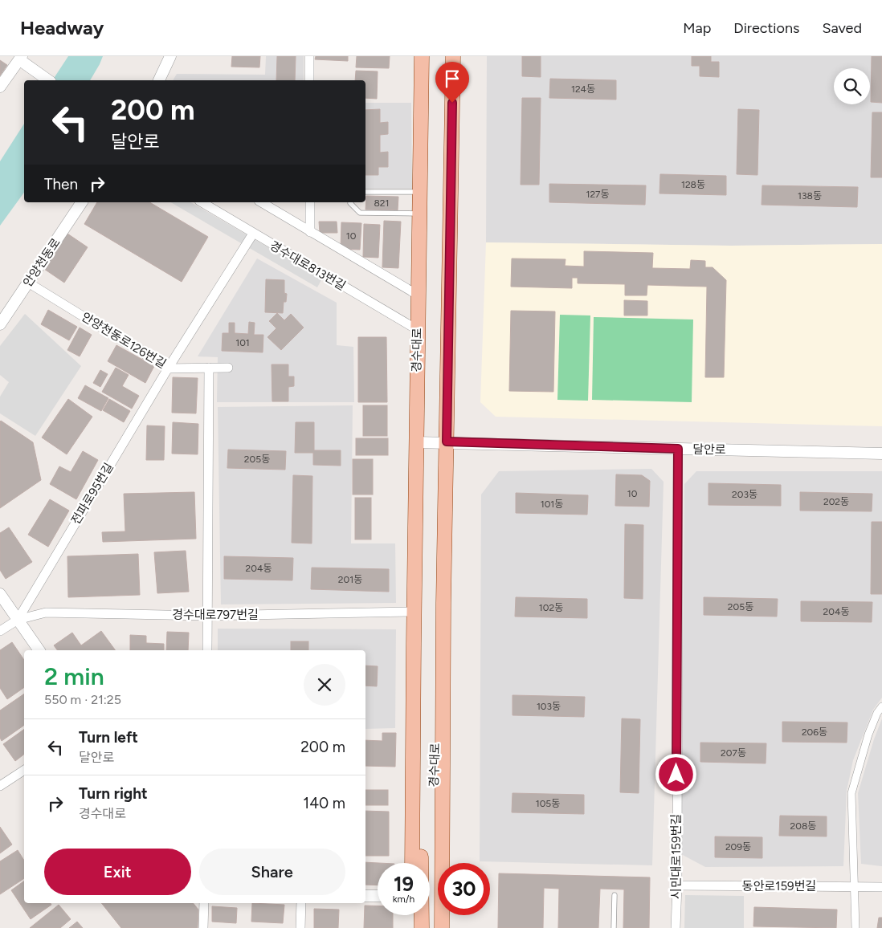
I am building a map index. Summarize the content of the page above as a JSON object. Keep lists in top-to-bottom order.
{
  "streets": {
    "main road": ["경수대로"],
    "street": [
      "안양천동로",
      "경수대로813번길",
      "안양천동로126번길",
      "달안로",
      "전파로95번길",
      "경수대로797번길",
      "시민대로159번길",
      "동안로159번길"
    ]
  },
  "crossings": [
    ["안양천동로", "안양천동로126번길"],
    ["경수대로813번길", "경수대로"],
    ["경수대로813번길", "전파로95번길"],
    ["안양천동로126번길", "전파로95번길"],
    ["경수대로", "달안로"],
    ["경수대로", "경수대로797번길"],
    ["달안로", "시민대로159번길"],
    ["전파로95번길", "경수대로797번길"],
    ["시민대로159번길", "동안로159번길"]
  ],
  "house_numbers": [
    "124동",
    "128동",
    "127동",
    "138동",
    "821",
    "10",
    "101",
    "205동",
    "10",
    "203동",
    "202동",
    "101동",
    "204동",
    "201동",
    "205동",
    "102동",
    "204동",
    "103동",
    "206동",
    "207동",
    "105동",
    "208동",
    "209동"
  ],
  "page": {
    "header": "Headway",
    "nav": ["Map", "Directions", "Saved"],
    "turn": ["200 m", "달안로"],
    "then": "Then",
    "heading": ["2 min", "550 m · 21:25"],
    "list": [
      {
        "name": "Turn left",
        "note": "달안로",
        "value": "200 m"
      },
      {
        "name": "Turn right",
        "note": "경수대로",
        "value": "140 m"
      }
    ],
    "buttons": ["Exit", "Share"],
    "speed": "19 km/h",
    "limit": "30"
  }
}
